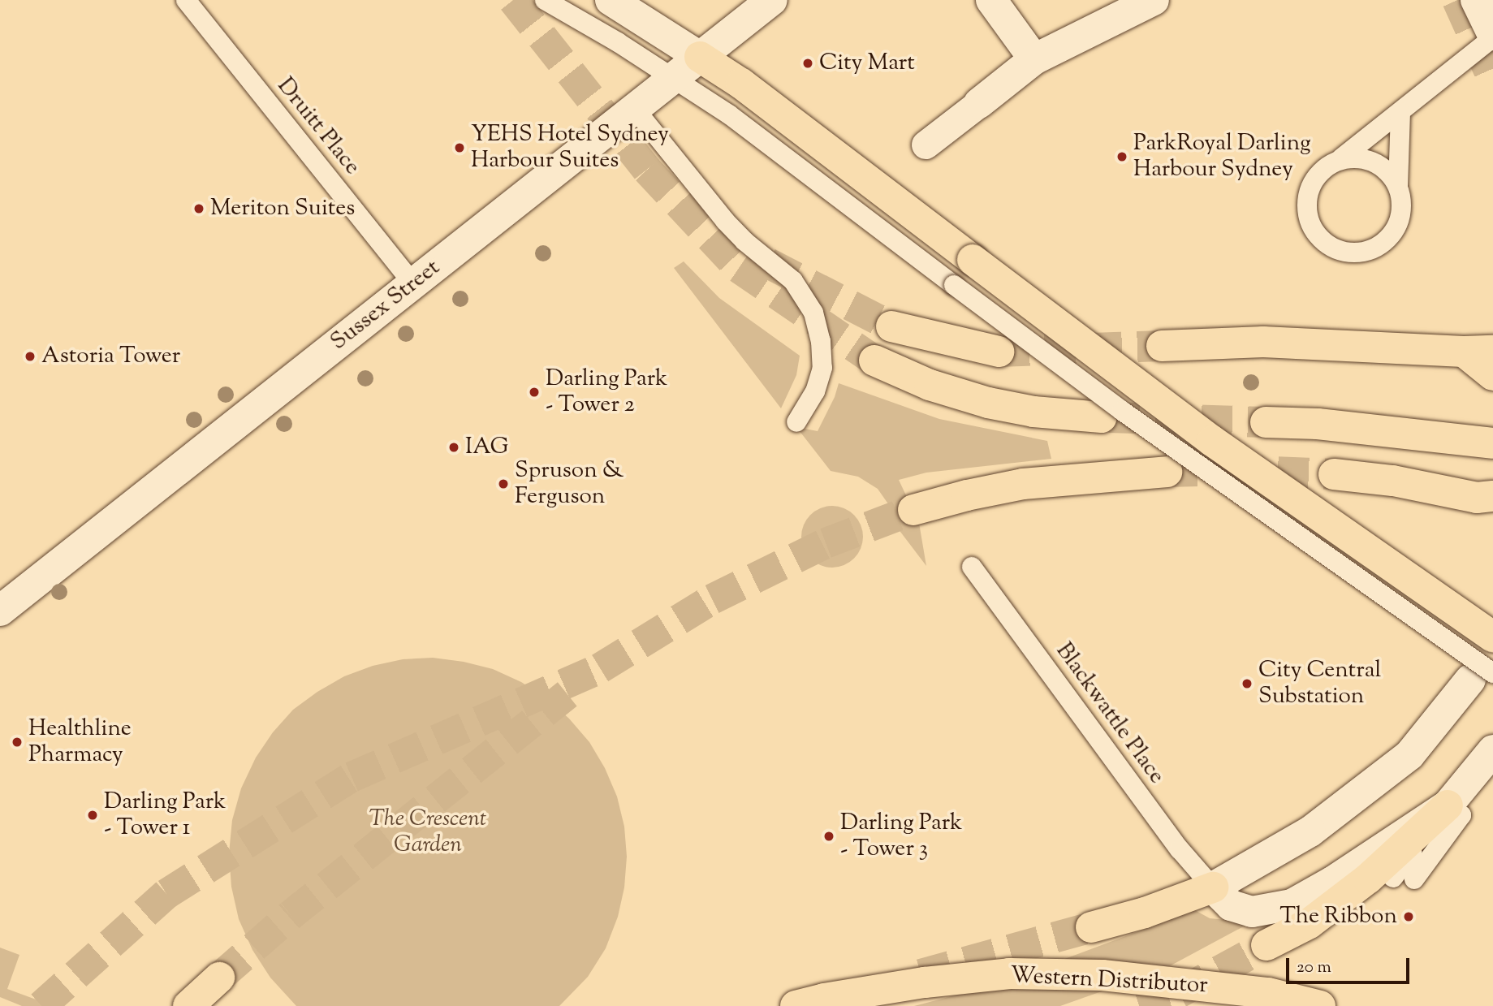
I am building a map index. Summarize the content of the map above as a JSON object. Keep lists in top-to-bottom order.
{
  "streets": {
    "highway": ["Western Distributor"],
    "street": ["Sussex Street"],
    "lane": ["Druitt Place", "Blackwattle Place"]
  },
  "crossings": [
    ["Druitt Place", "Sussex Street"]
  ],
  "parks": ["The Crescent Garden"],
  "places": [
    "City Mart",
    "YEHS Hotel Sydney Harbour Suites",
    "ParkRoyal Darling Harbour Sydney",
    "Meriton Suites",
    "Astoria Tower",
    "Darling Park - Tower 2",
    "IAG",
    "Spruson & Ferguson",
    "City Central Substation",
    "Healthline Pharmacy",
    "Darling Park - Tower 1",
    "Darling Park - Tower 3",
    "The Ribbon"
  ],
  "scale_bar": "20 m"
}
